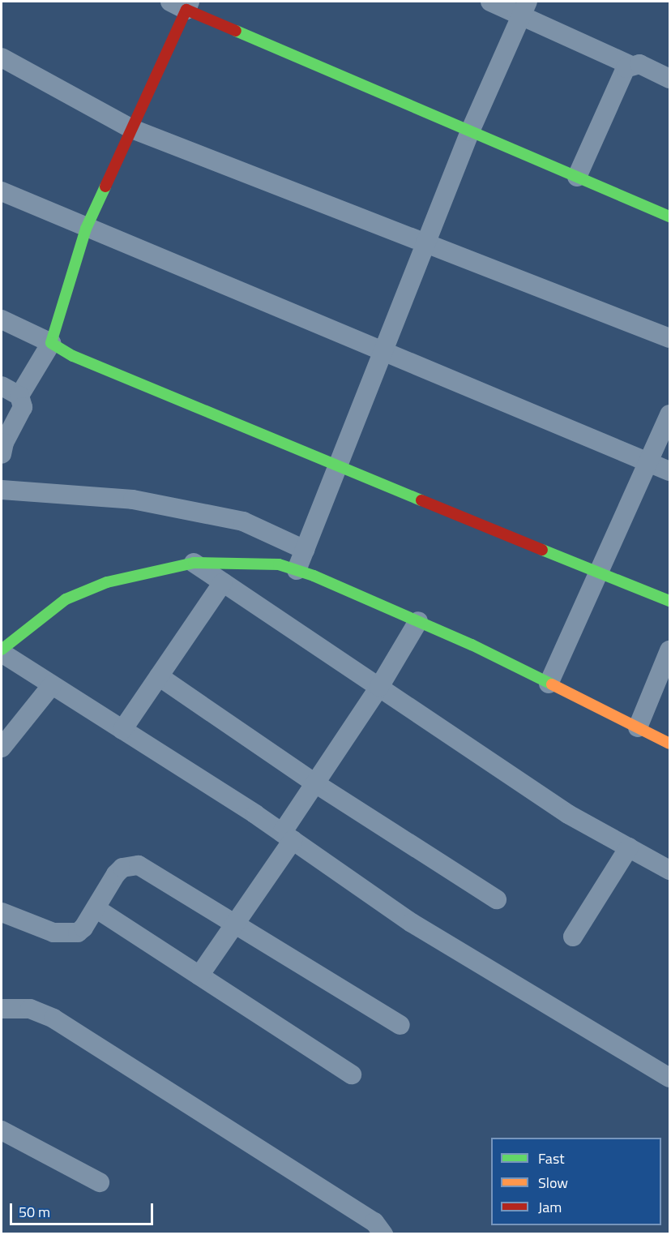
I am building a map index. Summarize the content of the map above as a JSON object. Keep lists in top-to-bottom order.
{
  "legend": ["Fast", "Slow", "Jam"],
  "scale_bar": "50 m"
}
